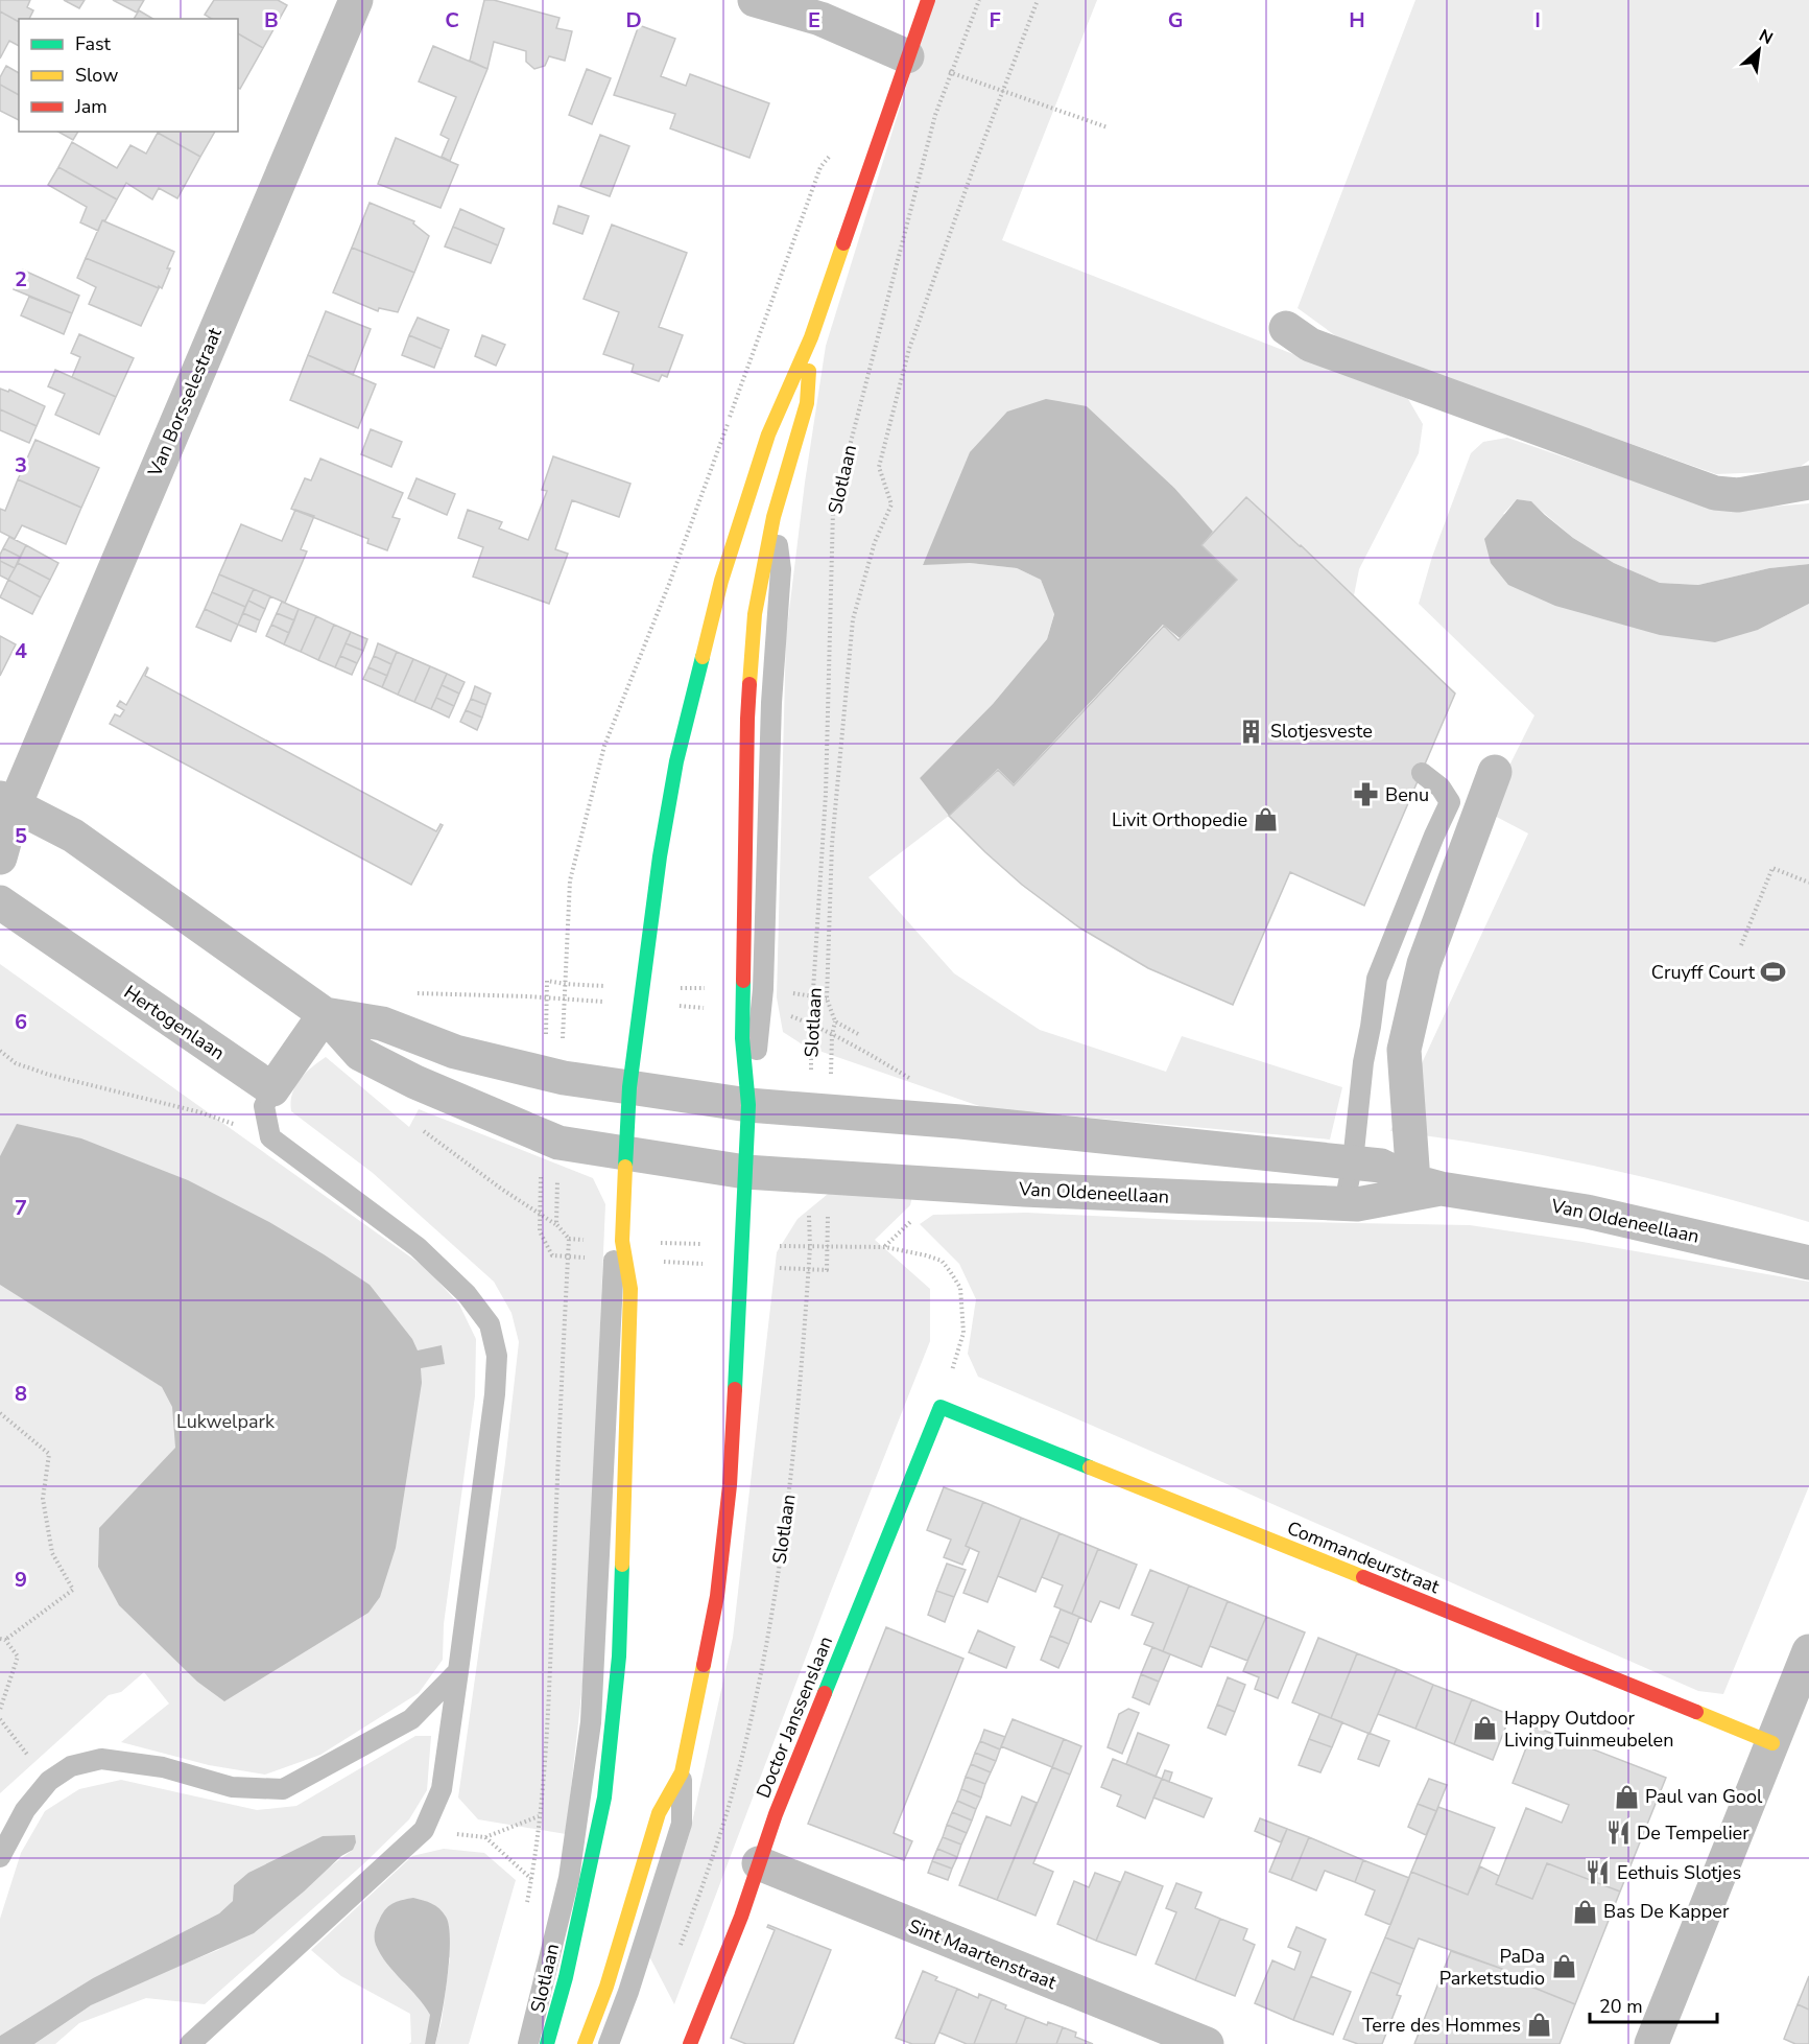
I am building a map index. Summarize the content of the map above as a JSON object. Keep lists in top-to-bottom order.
{
  "streets": {
    "street": [
      "Van Borsselestraat",
      "Slotlaan",
      "Hertogenlaan",
      "Van Oldeneellaan",
      "Commandeurstraat",
      "Doctor Janssenslaan",
      "Sint Maartenstraat"
    ]
  },
  "crossings": [
    ["Slotlaan", "Van Oldeneellaan"],
    ["Commandeurstraat", "Doctor Janssenslaan"],
    ["Doctor Janssenslaan", "Sint Maartenstraat"]
  ],
  "parks": ["Lukwelpark"],
  "places": {
    "building": ["Slotjesveste"],
    "pharmacy": ["Benu"],
    "shop": [
      "Livit Orthopedie",
      "Happy Outdoor LivingTuinmeubelen",
      "Paul van Gool",
      "Bas De Kapper",
      "PaDa Parketstudio",
      "Terre des Hommes"
    ],
    "sports": ["Cruyff Court"],
    "restaurant": ["De Tempelier", "Eethuis Slotjes"]
  },
  "legend": ["Fast", "Slow", "Jam"],
  "scale_bar": "20 m",
  "north": "top right",
  "grid": {
    "columns": [
      "B",
      "C",
      "D",
      "E",
      "F",
      "G",
      "H",
      "I"
    ],
    "rows": [
      "2",
      "3",
      "4",
      "5",
      "6",
      "7",
      "8",
      "9"
    ]
  }
}
